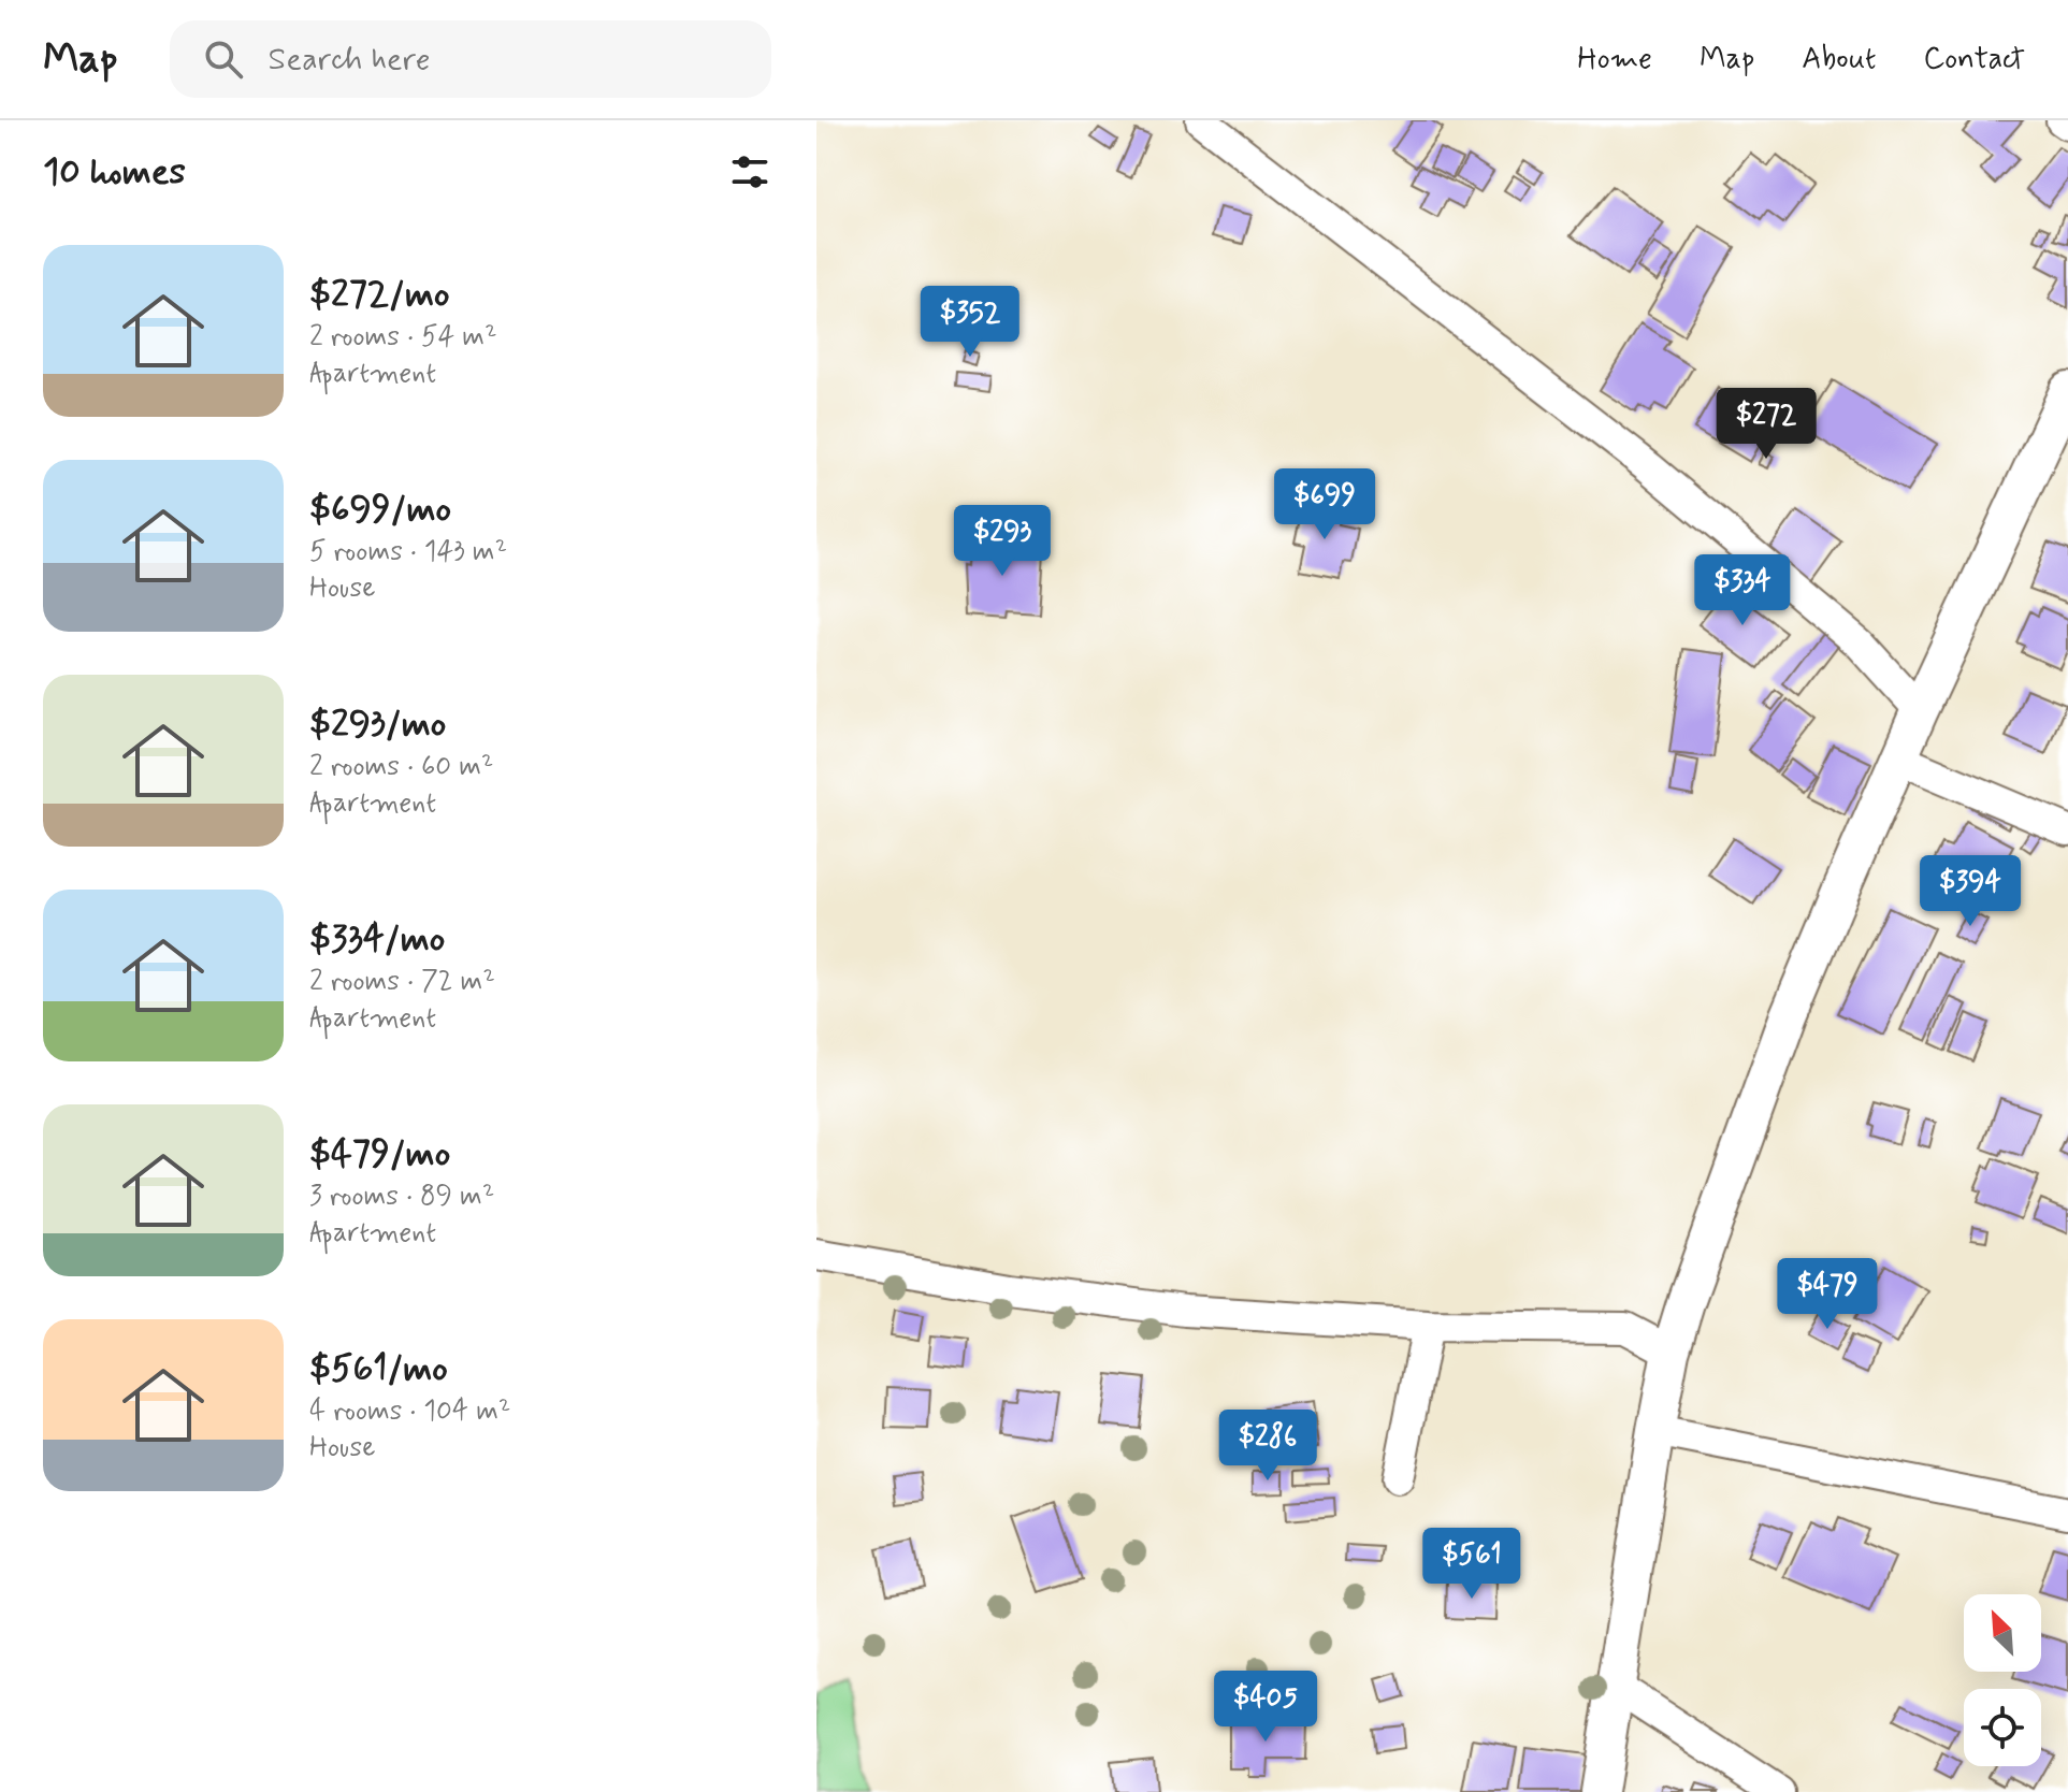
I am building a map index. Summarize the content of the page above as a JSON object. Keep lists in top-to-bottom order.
{
  "north": "top left",
  "page": {
    "header": "Map",
    "search": "Search here",
    "nav": [
      "Home",
      "Map",
      "About",
      "Contact"
    ],
    "heading": "10 homes",
    "list": [
      {
        "name": "$272/mo",
        "note": "2 rooms · 54 m² · Apartment"
      },
      {
        "name": "$699/mo",
        "note": "5 rooms · 143 m² · House"
      },
      {
        "name": "$293/mo",
        "note": "2 rooms · 60 m² · Apartment"
      },
      {
        "name": "$334/mo",
        "note": "2 rooms · 72 m² · Apartment"
      },
      {
        "name": "$479/mo",
        "note": "3 rooms · 89 m² · Apartment"
      },
      {
        "name": "$561/mo",
        "note": "4 rooms · 104 m² · House"
      }
    ],
    "price": [
      "$352",
      "$272",
      "$699",
      "$293",
      "$334",
      "$394",
      "$479",
      "$286",
      "$561",
      "$405"
    ]
  }
}
